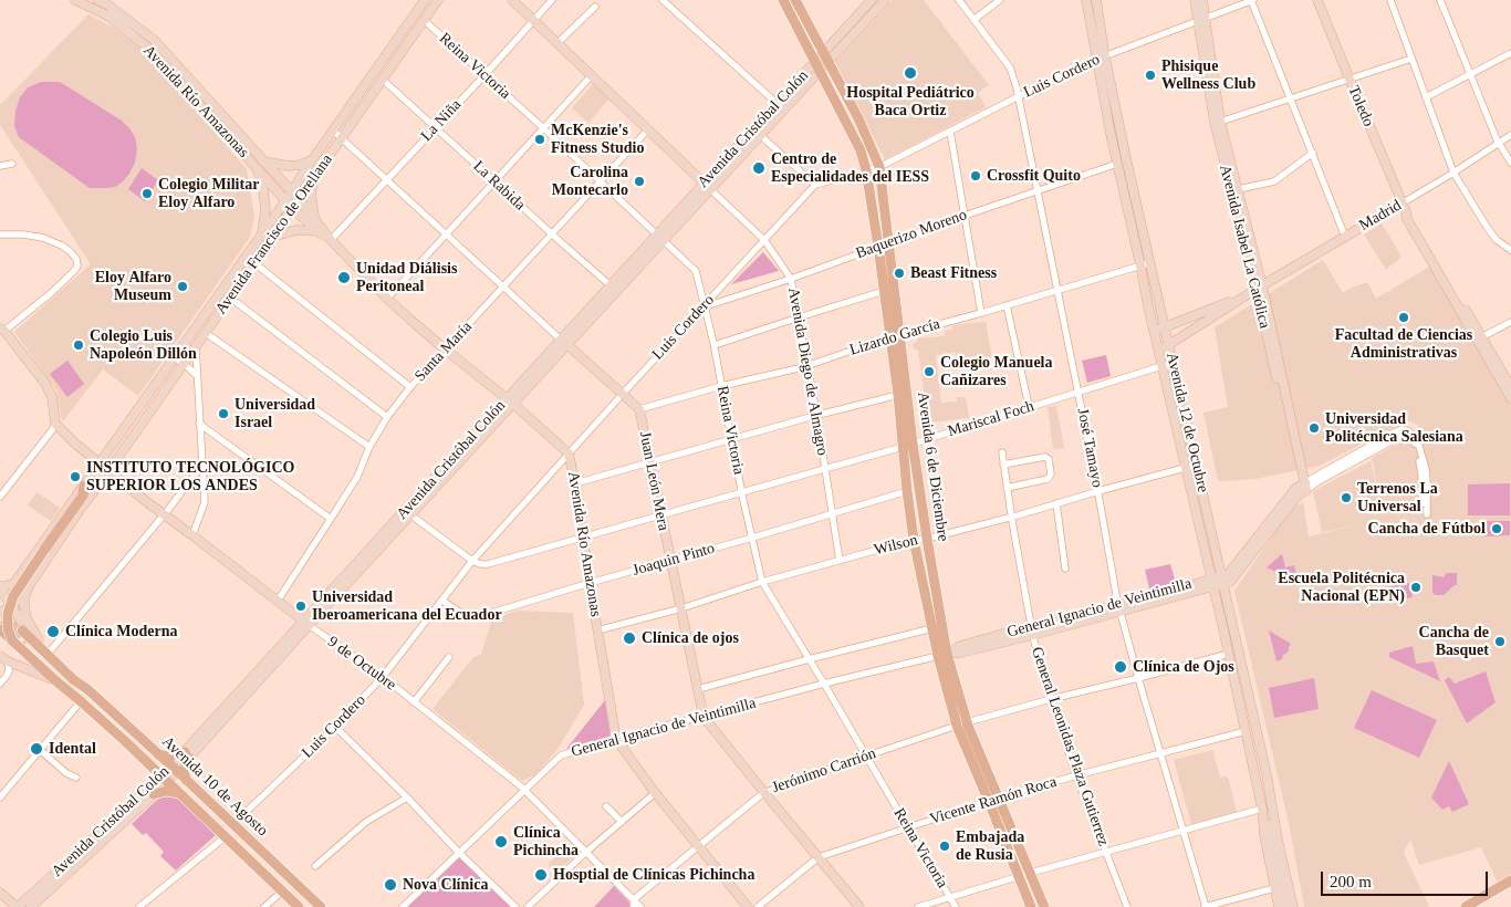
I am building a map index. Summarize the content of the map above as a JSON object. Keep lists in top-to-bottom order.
{
  "streets": {
    "main road": ["Avenida 6 de Diciembre", "Avenida 10 de Agosto"],
    "street": [
      "Reina Victoria",
      "Luis Cordero",
      "Avenida Río Amazonas",
      "Toledo",
      "La Niña",
      "Avenida Cristóbal Colón",
      "La Rabida",
      "Madrid",
      "Avenida Francisco de Orellana",
      "Baquerizo Moreno",
      "Avenida Isabel La Católica",
      "Lizardo García",
      "Santa María",
      "Avenida Diego de Almagro",
      "Mariscal Foch",
      "Avenida 12 de Octubre",
      "José Tamayo",
      "Juan León Mera",
      "Wilson",
      "Joaquin Pinto",
      "General Ignacio de Veintimilla",
      "9 de Octubre",
      "General Leonidas Plaza Gutierrez",
      "Jerónimo Carrión",
      "Vicente Ramón Roca"
    ]
  },
  "crossings": [
    ["Reina Victoria", "Luis Cordero"],
    ["Reina Victoria", "La Niña"],
    ["Reina Victoria", "Avenida Cristóbal Colón"],
    ["Reina Victoria", "Avenida Francisco de Orellana"],
    ["Reina Victoria", "Baquerizo Moreno"],
    ["Reina Victoria", "Lizardo García"],
    ["Reina Victoria", "Santa María"],
    ["Reina Victoria", "Mariscal Foch"],
    ["Reina Victoria", "Wilson"],
    ["Reina Victoria", "Joaquin Pinto"],
    ["Reina Victoria", "General Ignacio de Veintimilla"],
    ["Reina Victoria", "Jerónimo Carrión"],
    ["Reina Victoria", "Vicente Ramón Roca"],
    ["Luis Cordero", "Avenida Río Amazonas"],
    ["Luis Cordero", "Baquerizo Moreno"],
    ["Luis Cordero", "Avenida Isabel La Católica"],
    ["Luis Cordero", "Avenida Diego de Almagro"],
    ["Luis Cordero", "Mariscal Foch"],
    ["Luis Cordero", "Avenida 12 de Octubre"],
    ["Luis Cordero", "José Tamayo"],
    ["Luis Cordero", "Avenida 6 de Diciembre"],
    ["Luis Cordero", "Joaquin Pinto"],
    ["Luis Cordero", "9 de Octubre"],
    ["Luis Cordero", "Avenida 10 de Agosto"],
    ["Avenida Río Amazonas", "La Niña"],
    ["Avenida Río Amazonas", "Avenida Cristóbal Colón"],
    ["Avenida Río Amazonas", "Avenida Francisco de Orellana"],
    ["Avenida Río Amazonas", "Santa María"],
    ["Avenida Río Amazonas", "Mariscal Foch"],
    ["Avenida Río Amazonas", "Wilson"],
    ["Avenida Río Amazonas", "Joaquin Pinto"],
    ["Avenida Río Amazonas", "General Ignacio de Veintimilla"],
    ["Avenida Río Amazonas", "Jerónimo Carrión"],
    ["Toledo", "Madrid"],
    ["La Niña", "La Rabida"],
    ["La Niña", "Avenida Diego de Almagro"],
    ["Avenida Cristóbal Colón", "La Rabida"],
    ["Avenida Cristóbal Colón", "Avenida Diego de Almagro"],
    ["Avenida Cristóbal Colón", "Avenida 6 de Diciembre"],
    ["Avenida Cristóbal Colón", "9 de Octubre"],
    ["Avenida Cristóbal Colón", "Avenida 10 de Agosto"],
    ["La Rabida", "Avenida Francisco de Orellana"],
    ["La Rabida", "Santa María"],
    ["Madrid", "Avenida Isabel La Católica"],
    ["Madrid", "Avenida 12 de Octubre"],
    ["Avenida Francisco de Orellana", "9 de Octubre"],
    ["Avenida Francisco de Orellana", "Avenida 10 de Agosto"],
    ["Baquerizo Moreno", "Avenida Diego de Almagro"],
    ["Baquerizo Moreno", "Avenida 12 de Octubre"],
    ["Baquerizo Moreno", "José Tamayo"],
    ["Baquerizo Moreno", "Avenida 6 de Diciembre"],
    ["Lizardo García", "Avenida Diego de Almagro"],
    ["Lizardo García", "Avenida 12 de Octubre"],
    ["Lizardo García", "José Tamayo"],
    ["Lizardo García", "Avenida 6 de Diciembre"],
    ["Lizardo García", "Juan León Mera"],
    ["Santa María", "Avenida Diego de Almagro"],
    ["Santa María", "9 de Octubre"],
    ["Avenida Diego de Almagro", "Mariscal Foch"],
    ["Avenida Diego de Almagro", "Wilson"],
    ["Avenida Diego de Almagro", "Joaquin Pinto"],
    ["Mariscal Foch", "Avenida 12 de Octubre"],
    ["Mariscal Foch", "José Tamayo"],
    ["Mariscal Foch", "Avenida 6 de Diciembre"],
    ["Mariscal Foch", "Juan León Mera"],
    ["Avenida 12 de Octubre", "Wilson"],
    ["Avenida 12 de Octubre", "General Ignacio de Veintimilla"],
    ["Avenida 12 de Octubre", "Jerónimo Carrión"],
    ["Avenida 12 de Octubre", "Vicente Ramón Roca"],
    ["José Tamayo", "Wilson"],
    ["José Tamayo", "General Ignacio de Veintimilla"],
    ["José Tamayo", "Jerónimo Carrión"],
    ["José Tamayo", "Vicente Ramón Roca"],
    ["Avenida 6 de Diciembre", "Wilson"],
    ["Avenida 6 de Diciembre", "Joaquin Pinto"],
    ["Avenida 6 de Diciembre", "General Ignacio de Veintimilla"],
    ["Avenida 6 de Diciembre", "Jerónimo Carrión"],
    ["Avenida 6 de Diciembre", "Vicente Ramón Roca"],
    ["Juan León Mera", "Wilson"],
    ["Juan León Mera", "Joaquin Pinto"],
    ["Juan León Mera", "General Ignacio de Veintimilla"],
    ["Juan León Mera", "Jerónimo Carrión"],
    ["Juan León Mera", "Vicente Ramón Roca"],
    ["Wilson", "General Leonidas Plaza Gutierrez"],
    ["General Ignacio de Veintimilla", "9 de Octubre"],
    ["General Ignacio de Veintimilla", "General Leonidas Plaza Gutierrez"],
    ["9 de Octubre", "Jerónimo Carrión"],
    ["General Leonidas Plaza Gutierrez", "Jerónimo Carrión"],
    ["General Leonidas Plaza Gutierrez", "Vicente Ramón Roca"]
  ],
  "places": [
    "Hospital Pediátrico Baca Ortiz",
    "Phisique Wellness Club",
    "McKenzie's Fitness Studio",
    "Centro de Especialidades del IESS",
    "Crossfit Quito",
    "Carolina Montecarlo",
    "Colegio Militar Eloy Alfaro",
    "Beast Fitness",
    "Unidad Diálisis Peritoneal",
    "Eloy Alfaro Museum",
    "Facultad de Ciencias Administrativas",
    "Colegio Luis Napoleón Dillón",
    "Colegio Manuela Cañizares",
    "Universidad Israel",
    "Universidad Politécnica Salesiana",
    "INSTITUTO TECNOLÓGICO SUPERIOR LOS ANDES",
    "Terrenos La Universal",
    "Cancha de Fútbol",
    "Escuela Politécnica Nacional (EPN)",
    "Universidad Iberoamericana del Ecuador",
    "Clínica Moderna",
    "Clínica de ojos",
    "Cancha de Basquet",
    "Clínica de Ojos",
    "Idental",
    "Clínica Pichincha",
    "Embajada de Rusia",
    "Hosptial de Clínicas Pichincha",
    "Nova Clínica"
  ],
  "scale_bar": "200 m"
}
